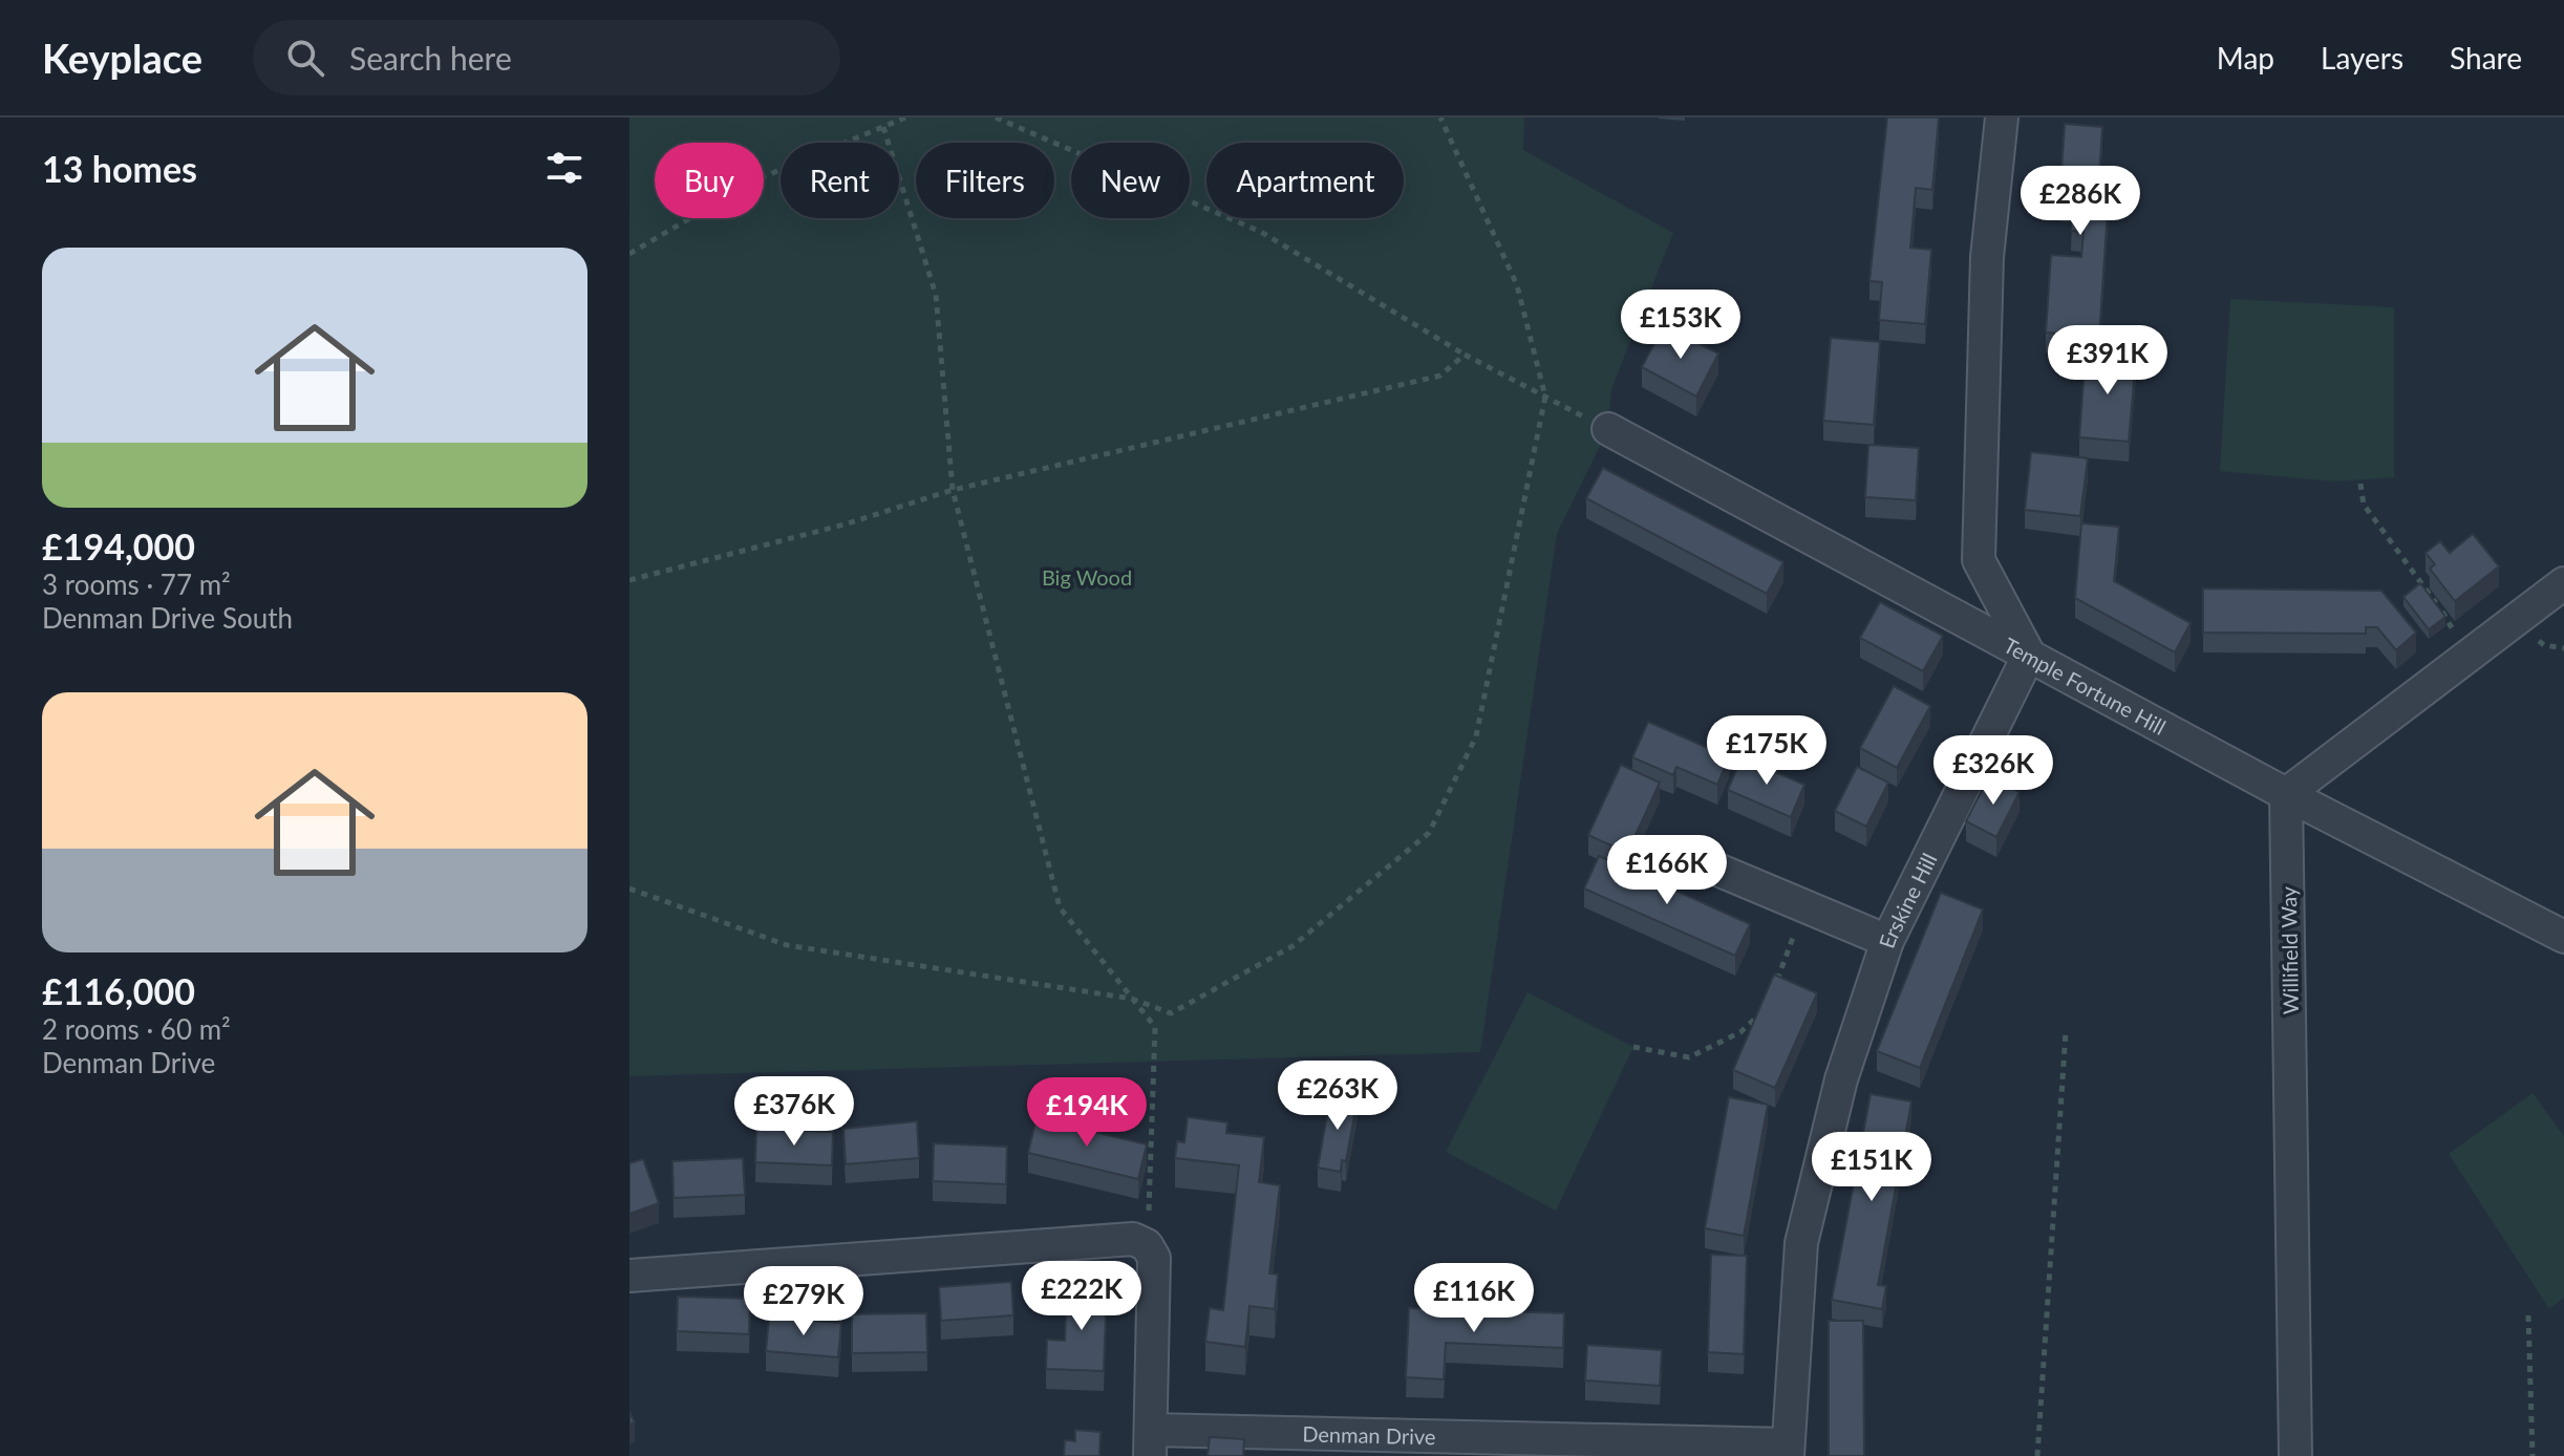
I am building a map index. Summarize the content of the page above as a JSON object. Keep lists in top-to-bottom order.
{
  "streets": {
    "street": [
      "Temple Fortune Hill",
      "Erskine Hill",
      "Willifield Way",
      "Denman Drive"
    ]
  },
  "crossings": [
    ["Temple Fortune Hill", "Erskine Hill"],
    ["Temple Fortune Hill", "Willifield Way"],
    ["Erskine Hill", "Denman Drive"]
  ],
  "parks": ["Big Wood"],
  "page": {
    "header": "Keyplace",
    "search": "Search here",
    "nav": ["Map", "Layers", "Share"],
    "heading": "13 homes",
    "chip": [
      "Buy",
      "Rent",
      "Filters",
      "New",
      "Apartment"
    ],
    "price": [
      "£286K",
      "£153K",
      "£391K",
      "£175K",
      "£326K",
      "£166K",
      "£263K",
      "£376K",
      "£194K",
      "£151K",
      "£222K",
      "£116K",
      "£279K"
    ],
    "list": [
      {
        "name": "£194,000",
        "note": "3 rooms · 77 m² · Denman Drive South"
      },
      {
        "name": "£116,000",
        "note": "2 rooms · 60 m² · Denman Drive"
      }
    ]
  }
}
